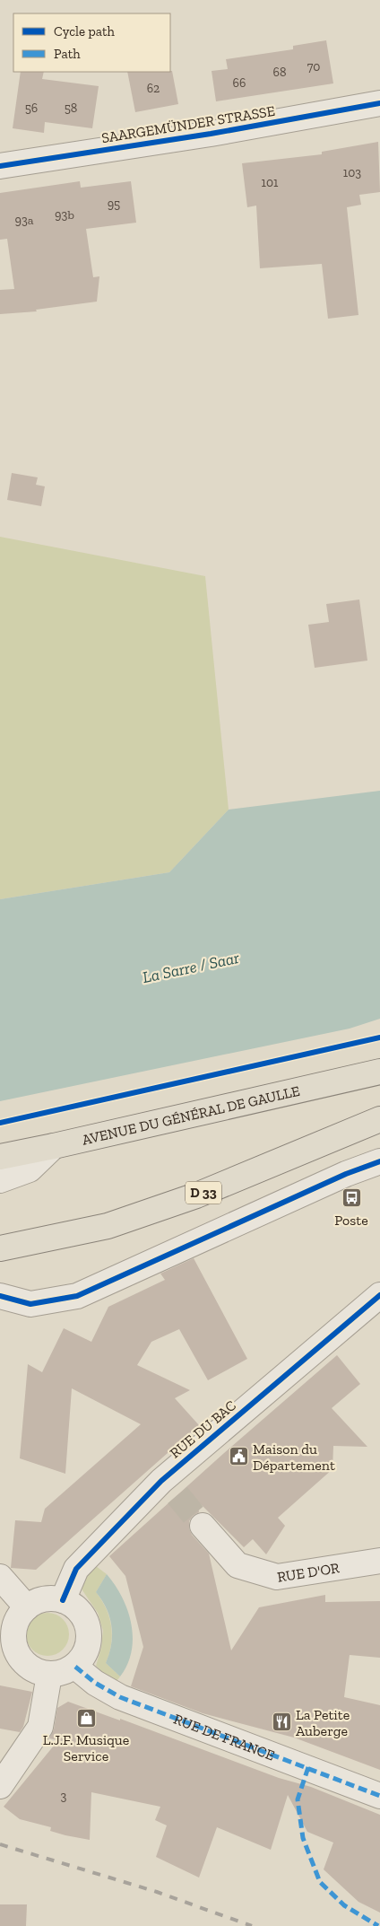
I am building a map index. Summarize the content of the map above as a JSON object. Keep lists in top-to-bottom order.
{
  "streets": {
    "main road": ["AVENUE DU GÉNÉRAL DE GAULLE", "D 33"],
    "street": [
      "SAARGEMÜNDER STRASSE",
      "RUE DU BAC",
      "RUE D'OR",
      "RUE DE FRANCE"
    ]
  },
  "crossings": [
    ["RUE DU BAC", "RUE DE FRANCE"]
  ],
  "water": ["La Sarre / Saar"],
  "places": {
    "bus stop": ["Poste"],
    "public building": ["Maison du Département"],
    "shop": ["L.J.F. Musique Service"],
    "restaurant": ["La Petite Auberge"]
  },
  "house_numbers": [
    "70",
    "68",
    "66",
    "62",
    "56",
    "58",
    "103",
    "101",
    "95",
    "93b",
    "93a",
    "3"
  ],
  "legend": ["Cycle path", "Path"]
}
